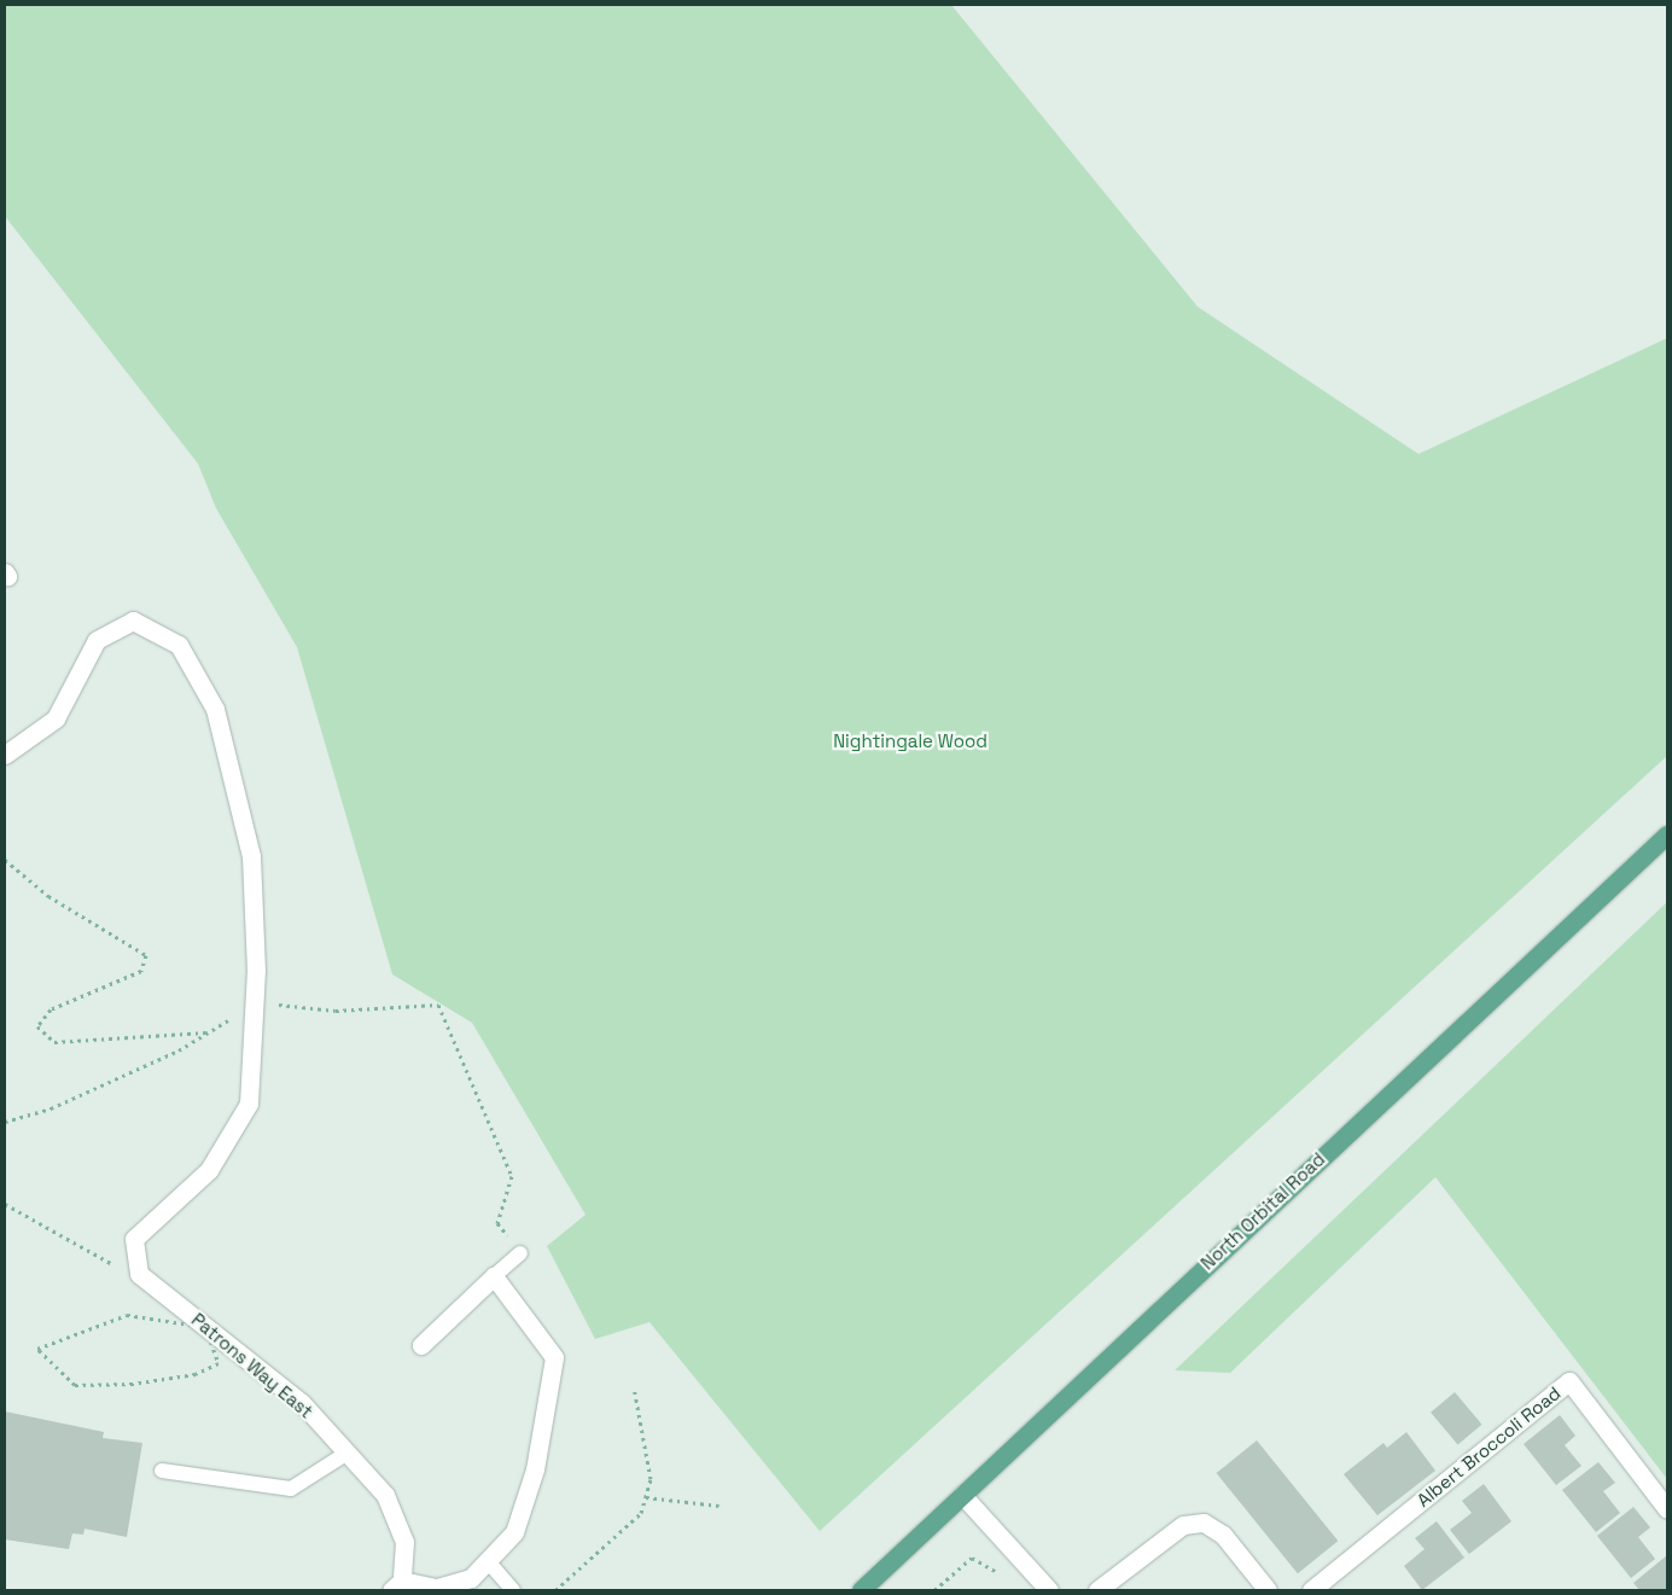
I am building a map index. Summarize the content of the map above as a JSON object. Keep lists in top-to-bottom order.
{
  "streets": {
    "main road": ["North Orbital Road"],
    "street": ["Patrons Way East", "Albert Broccoli Road"]
  },
  "parks": ["Nightingale Wood"]
}
